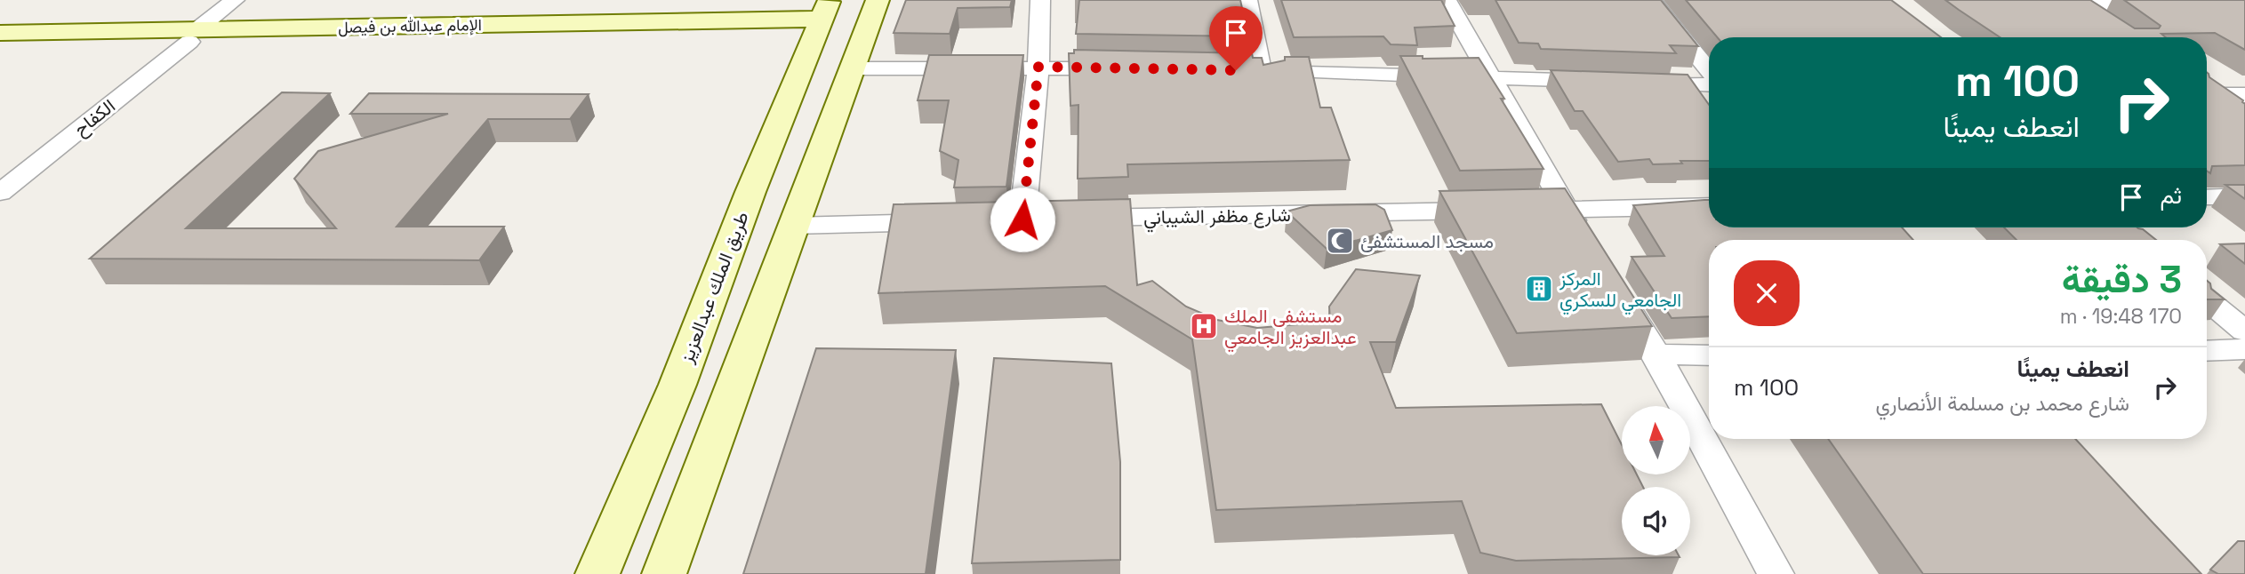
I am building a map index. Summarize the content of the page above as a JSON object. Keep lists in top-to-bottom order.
{
  "streets": {
    "main road": ["الإمام عبدالله بن فيصل", "طريق الملك عبدالعزيز"],
    "street": ["الكفاح", "شارع مظفر الشيباني"]
  },
  "crossings": [
    ["الإمام عبدالله بن فيصل", "الكفاح"],
    ["الإمام عبدالله بن فيصل", "طريق الملك عبدالعزيز"]
  ],
  "places": {
    "mosque": ["مسجد المستشفئ"],
    "building": ["المركز الجامعي للسكري"],
    "hospital": ["مستشفى الملك عبدالعزيز الجامعي"]
  },
  "north": "top",
  "page": {
    "turn": ["100 m", "انعطف يمينًا"],
    "then": "ثم",
    "heading": ["3 دقيقة", "170 m · 19:48"],
    "list": [
      {
        "name": "انعطف يمينًا",
        "note": "شارع محمد بن مسلمة الأنصاري",
        "value": "100 m"
      }
    ]
  }
}
